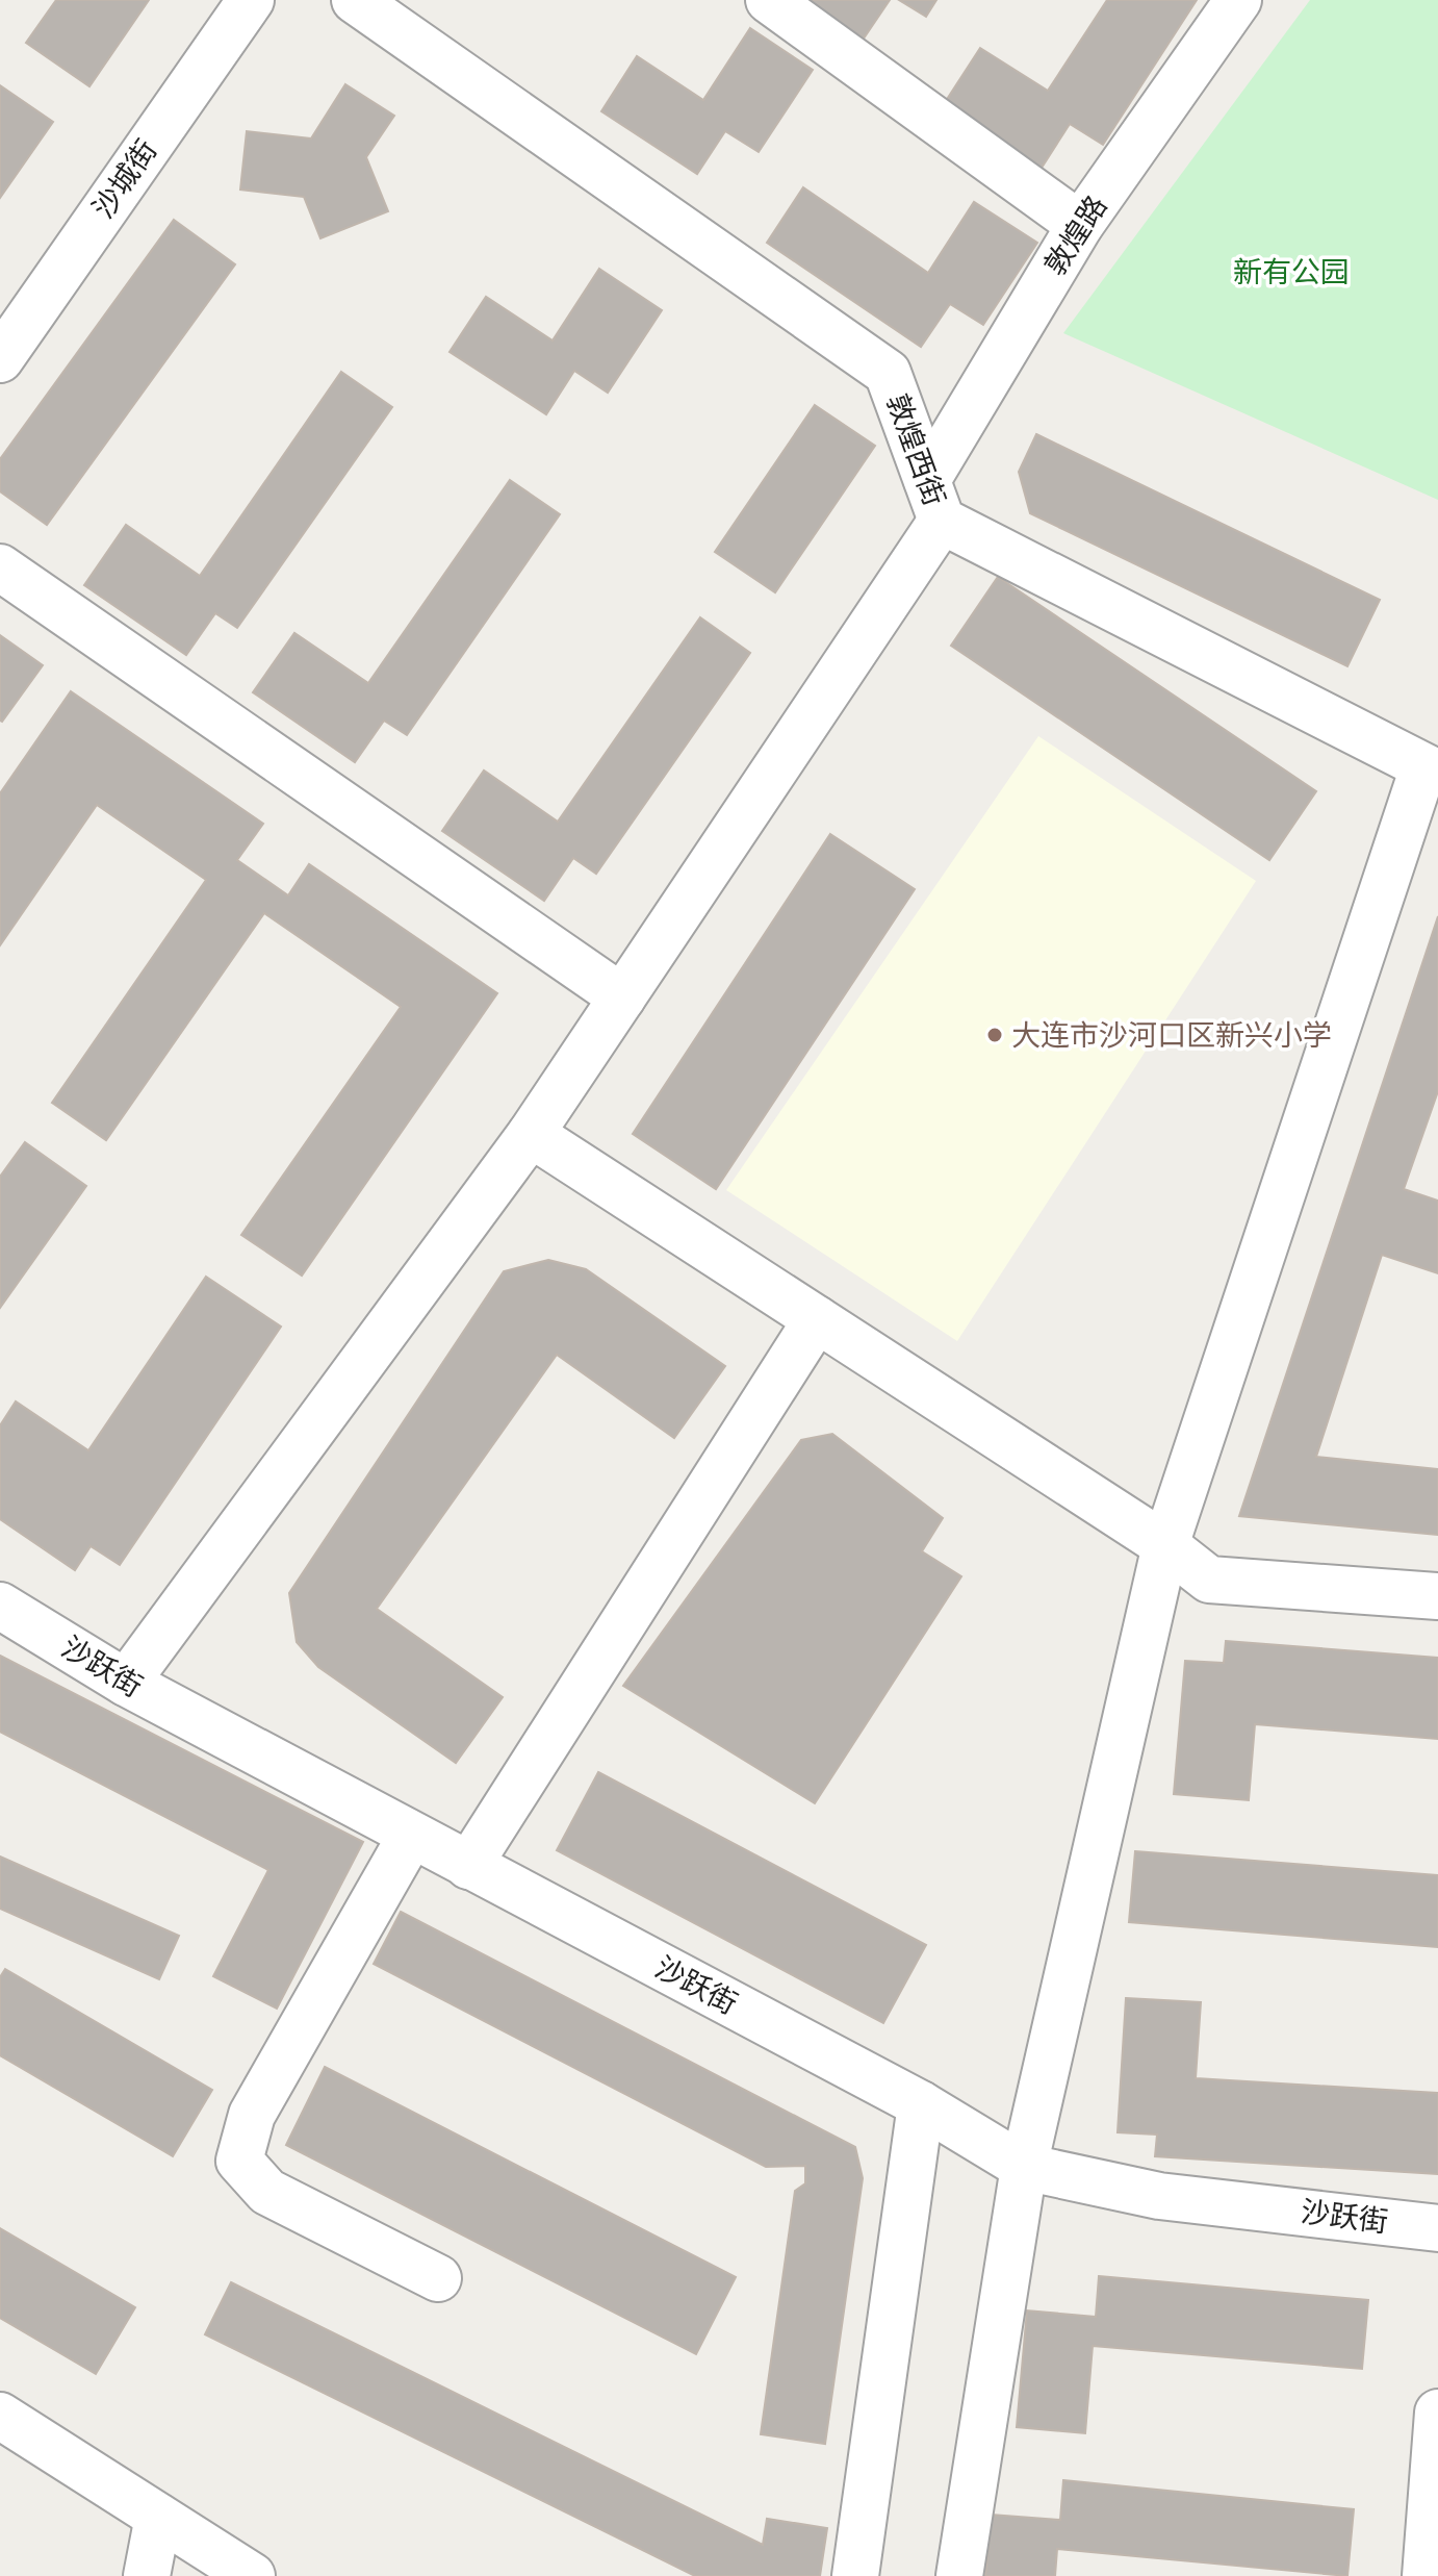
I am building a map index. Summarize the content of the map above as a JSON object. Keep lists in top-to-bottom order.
{
  "streets": {
    "street": [
      "沙城街",
      "敦煌路",
      "敦煌西街",
      "沙跃街"
    ]
  },
  "crossings": [
    ["敦煌路", "敦煌西街"],
    ["敦煌路", "沙跃街"]
  ],
  "parks": ["新有公园"],
  "places": ["大连市沙河口区新兴小学"]
}
